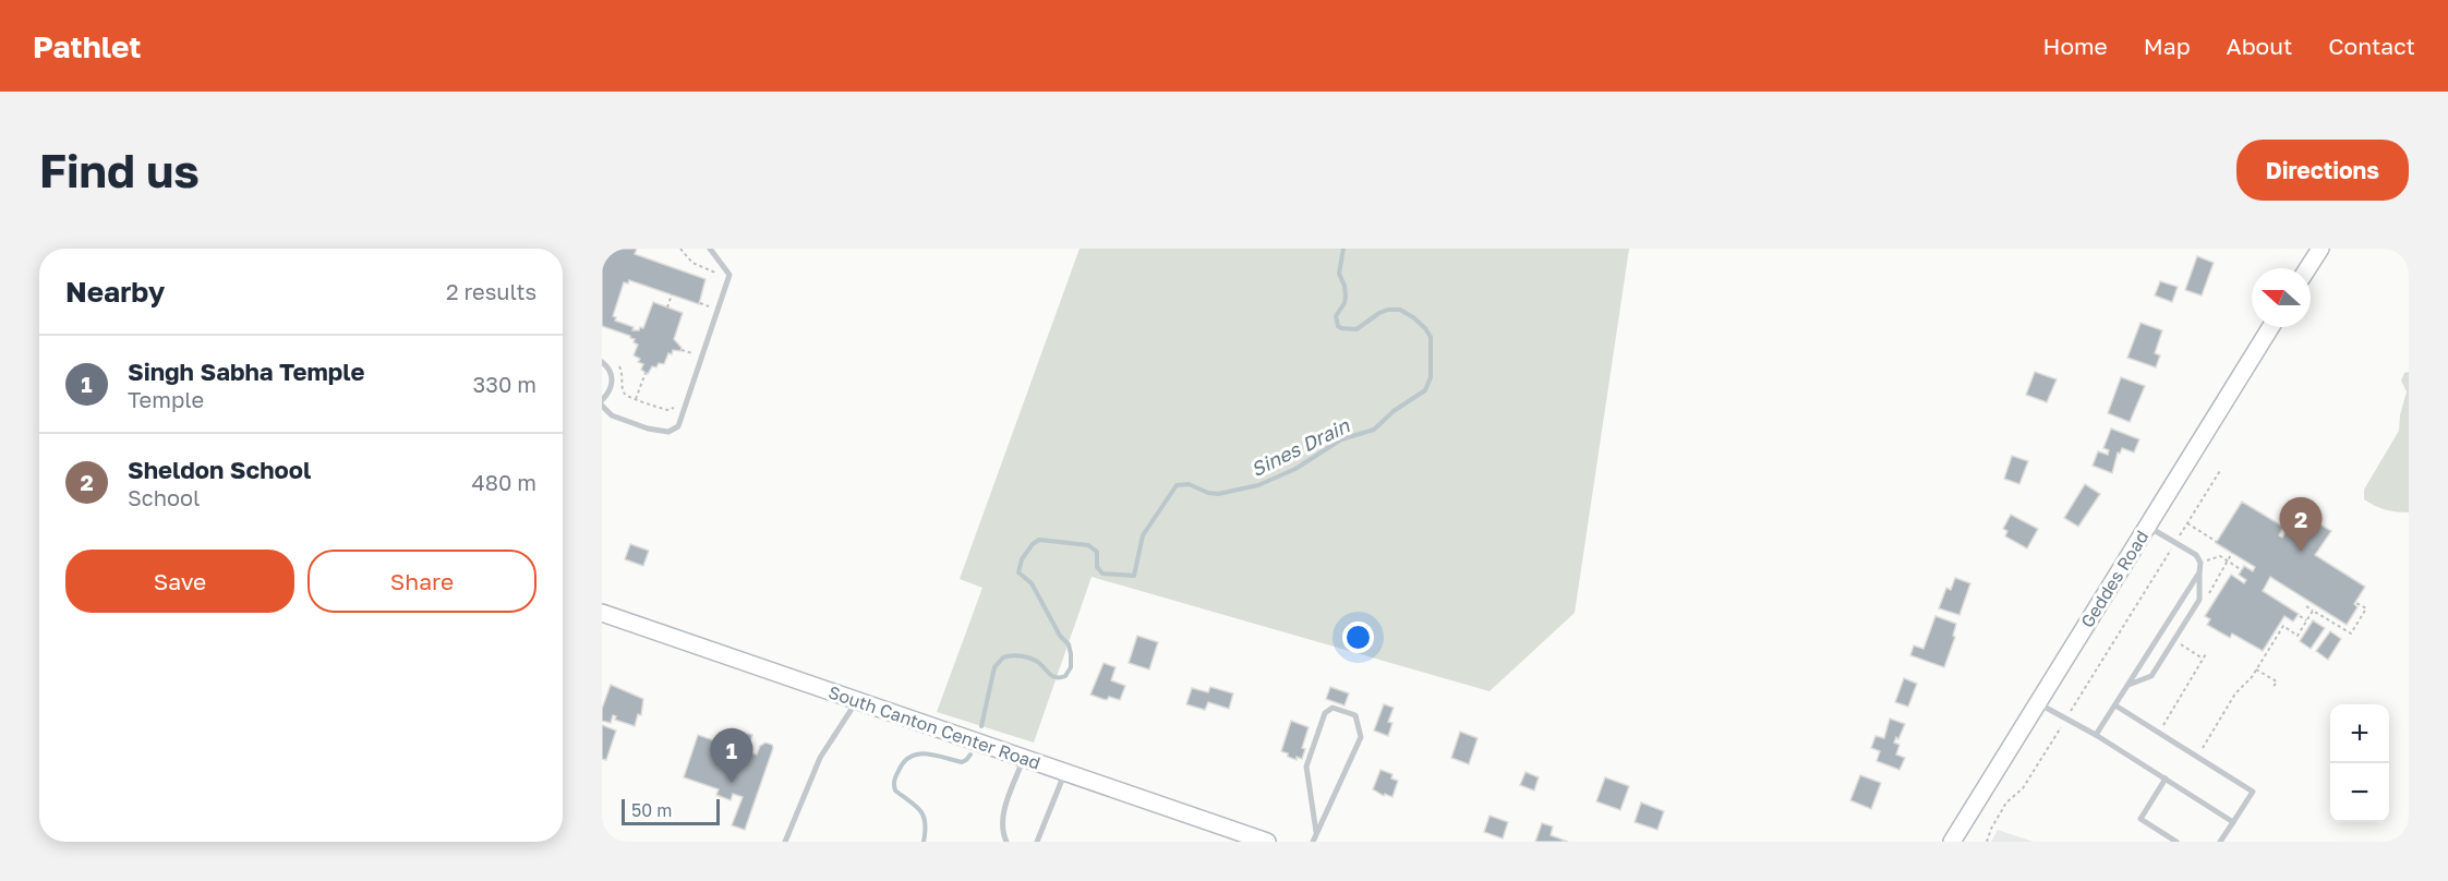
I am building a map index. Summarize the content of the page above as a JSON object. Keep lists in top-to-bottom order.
{
  "streets": {
    "main road": ["Geddes Road", "South Canton Center Road"]
  },
  "water": ["Sines Drain"],
  "scale_bar": "50 m",
  "north": "left",
  "page": {
    "header": "Pathlet",
    "nav": [
      "Home",
      "Map",
      "About",
      "Contact"
    ],
    "buttons": [
      "Directions",
      ["Save", "Share"]
    ],
    "title": "Find us",
    "heading": ["Nearby", "2 results"],
    "list": [
      {
        "mark": "1",
        "name": "Singh Sabha Temple",
        "note": "Temple",
        "value": "330 m"
      },
      {
        "mark": "2",
        "name": "Sheldon School",
        "note": "School",
        "value": "480 m"
      }
    ],
    "pins": ["2", "1"],
    "map_buttons": ["+", "−"],
    "scale": "50 m"
  }
}
